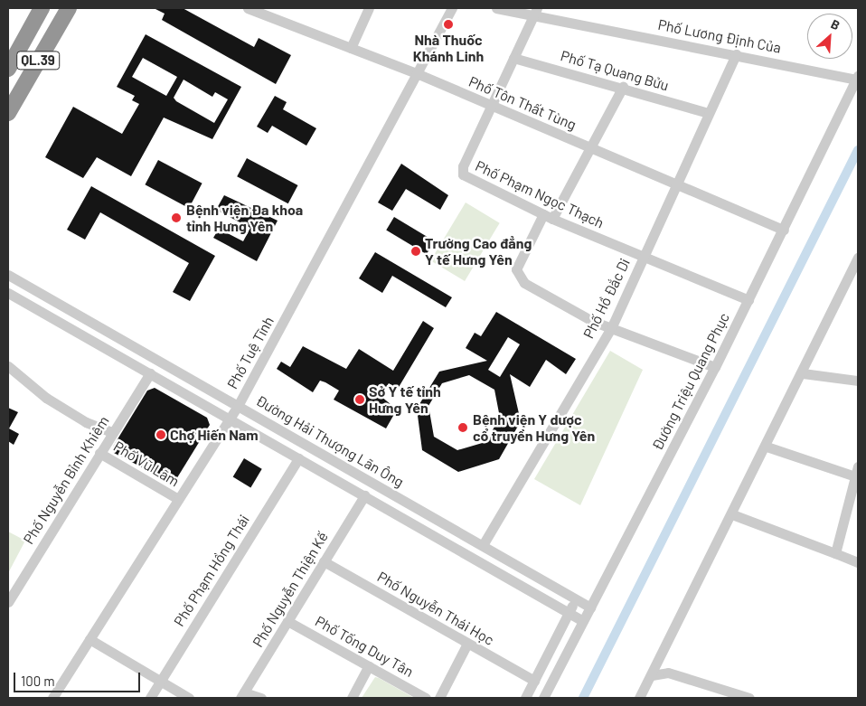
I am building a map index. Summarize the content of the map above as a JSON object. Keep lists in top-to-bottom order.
{
  "streets": {
    "highway": ["QL.39"],
    "street": [
      "Phố Lương Định Của",
      "Phố Tạ Quang Bửu",
      "Phố Tôn Thất Tùng",
      "Phố Phạm Ngọc Thạch",
      "Phố Hồ Đắc Di",
      "Phố Tuệ Tĩnh",
      "Đường Triệu Quang Phục",
      "Đường Hải Thượng Lãn Ông",
      "Phố Vũ Lãm",
      "Phố Nguyễn Bỉnh Khiêm",
      "Phố Phạm Hồng Thái",
      "Phố Nguyễn Thiện Kế",
      "Phố Nguyễn Thái Học",
      "Phố Tống Duy Tân"
    ]
  },
  "crossings": [
    ["Phố Lương Định Của", "Phố Phạm Ngọc Thạch"],
    ["Phố Lương Định Của", "Phố Hồ Đắc Di"],
    ["Phố Lương Định Của", "Đường Triệu Quang Phục"],
    ["Phố Tạ Quang Bửu", "Phố Phạm Ngọc Thạch"],
    ["Phố Tạ Quang Bửu", "Phố Hồ Đắc Di"],
    ["Phố Tôn Thất Tùng", "Phố Phạm Ngọc Thạch"],
    ["Phố Tôn Thất Tùng", "Phố Hồ Đắc Di"],
    ["Phố Tôn Thất Tùng", "Phố Tuệ Tĩnh"],
    ["Phố Tôn Thất Tùng", "Đường Triệu Quang Phục"],
    ["Phố Phạm Ngọc Thạch", "Phố Hồ Đắc Di"],
    ["Phố Phạm Ngọc Thạch", "Đường Triệu Quang Phục"],
    ["Phố Hồ Đắc Di", "Đường Hải Thượng Lãn Ông"],
    ["Phố Tuệ Tĩnh", "Đường Hải Thượng Lãn Ông"],
    ["Phố Tuệ Tĩnh", "Phố Vũ Lãm"],
    ["Đường Triệu Quang Phục", "Đường Hải Thượng Lãn Ông"],
    ["Đường Hải Thượng Lãn Ông", "Phố Nguyễn Bỉnh Khiêm"],
    ["Đường Hải Thượng Lãn Ông", "Phố Phạm Hồng Thái"],
    ["Đường Hải Thượng Lãn Ông", "Phố Nguyễn Thiện Kế"],
    ["Phố Vũ Lãm", "Phố Nguyễn Bỉnh Khiêm"],
    ["Phố Nguyễn Thiện Kế", "Phố Nguyễn Thái Học"],
    ["Phố Nguyễn Thiện Kế", "Phố Tống Duy Tân"]
  ],
  "places": [
    "Nhà Thuốc Khánh Linh",
    "Bệnh viện Đa khoa tỉnh Hưng Yên",
    "Trường Cao đẳng Y tế Hưng Yên",
    "Sở Y tế tỉnh Hưng Yên",
    "Bệnh viện Y dược cổ truyền Hưng Yên",
    "Chợ Hiến Nam"
  ],
  "scale_bar": "100 m",
  "north": "top right"
}
